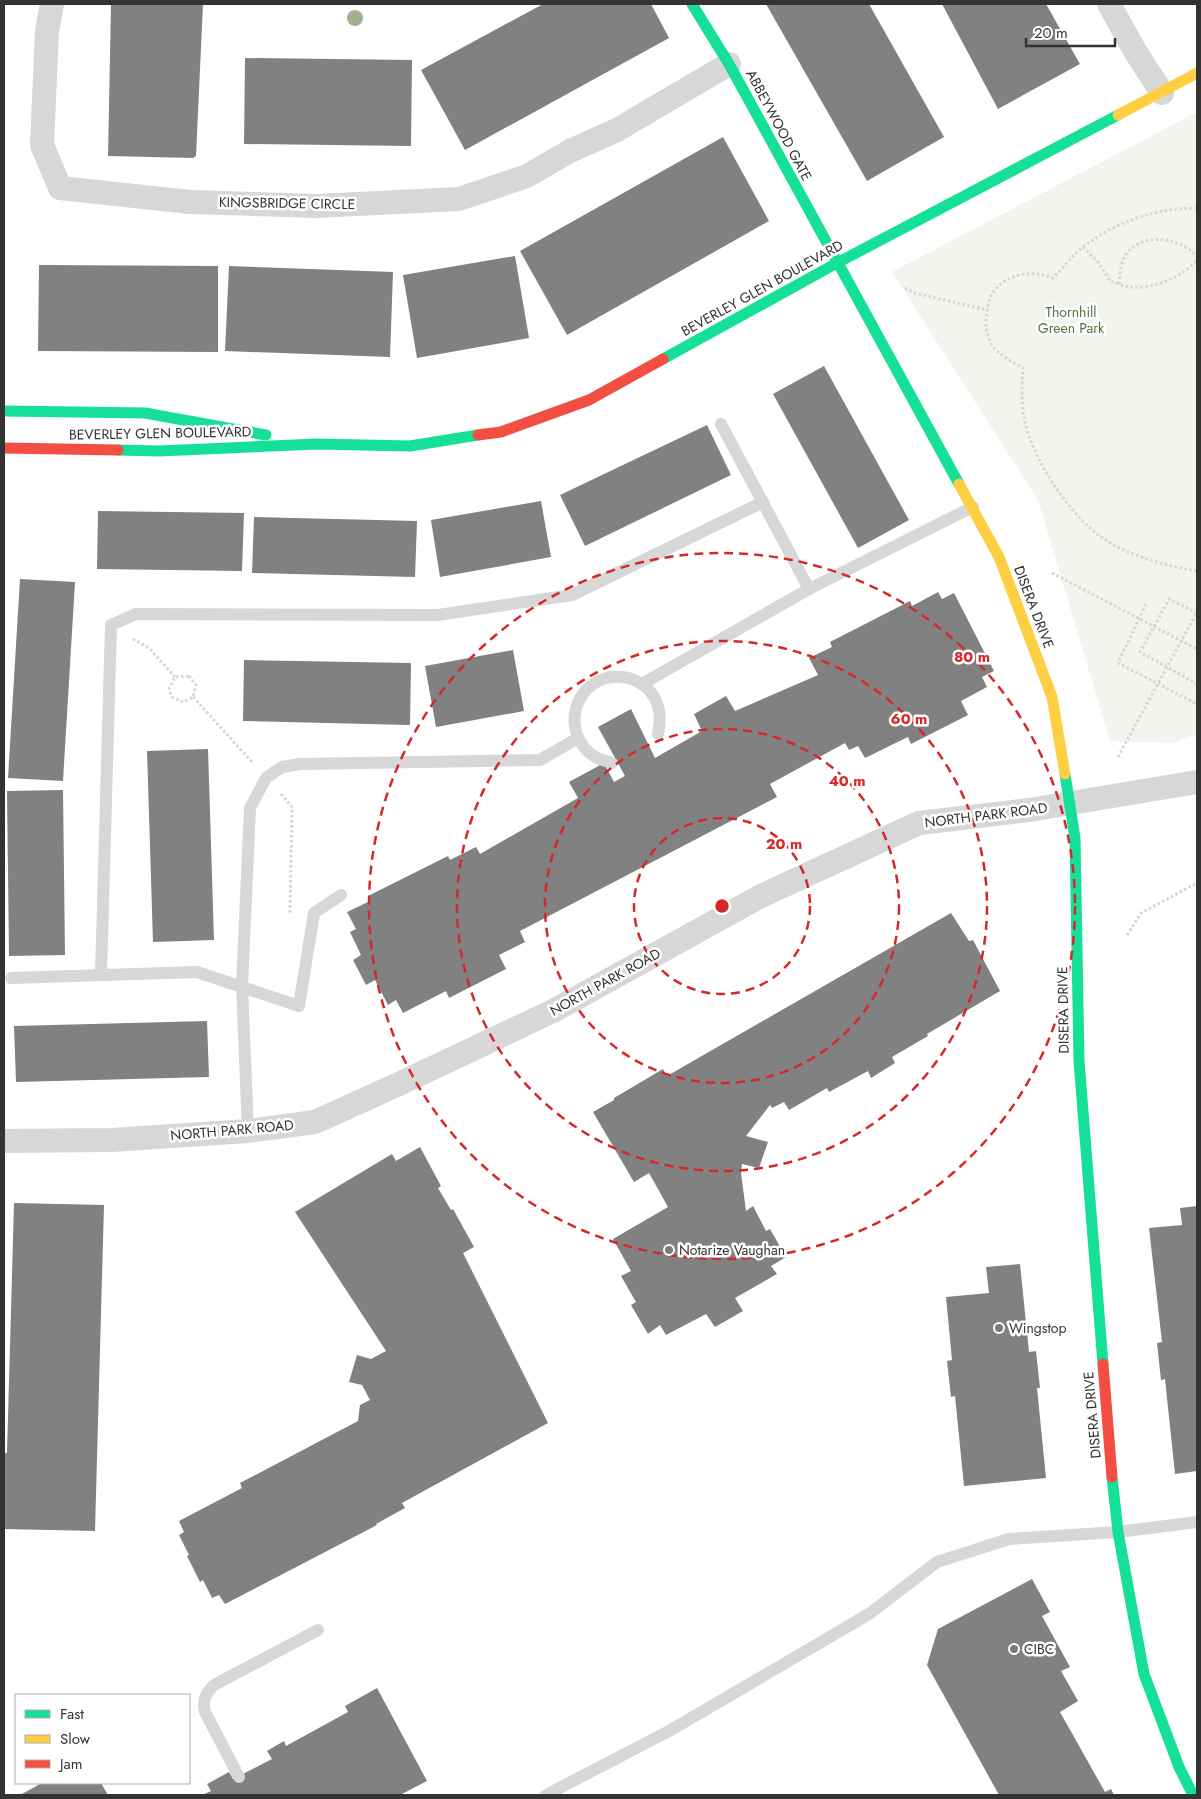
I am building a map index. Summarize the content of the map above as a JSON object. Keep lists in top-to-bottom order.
{
  "streets": {
    "street": [
      "ABBEYWOOD GATE",
      "KINGSBRIDGE CIRCLE",
      "BEVERLEY GLEN BOULEVARD",
      "DISERA DRIVE",
      "NORTH PARK ROAD"
    ]
  },
  "crossings": [
    ["ABBEYWOOD GATE", "KINGSBRIDGE CIRCLE"],
    ["ABBEYWOOD GATE", "BEVERLEY GLEN BOULEVARD"],
    ["ABBEYWOOD GATE", "DISERA DRIVE"],
    ["BEVERLEY GLEN BOULEVARD", "DISERA DRIVE"],
    ["DISERA DRIVE", "NORTH PARK ROAD"]
  ],
  "parks": ["Thornhill Green Park"],
  "places": ["Notarize Vaughan", "Wingstop", "CIBC"],
  "legend": ["Fast", "Slow", "Jam"],
  "scale_bar": "20 m",
  "rings": [
    "80 m",
    "60 m",
    "40 m",
    "20 m"
  ]
}
